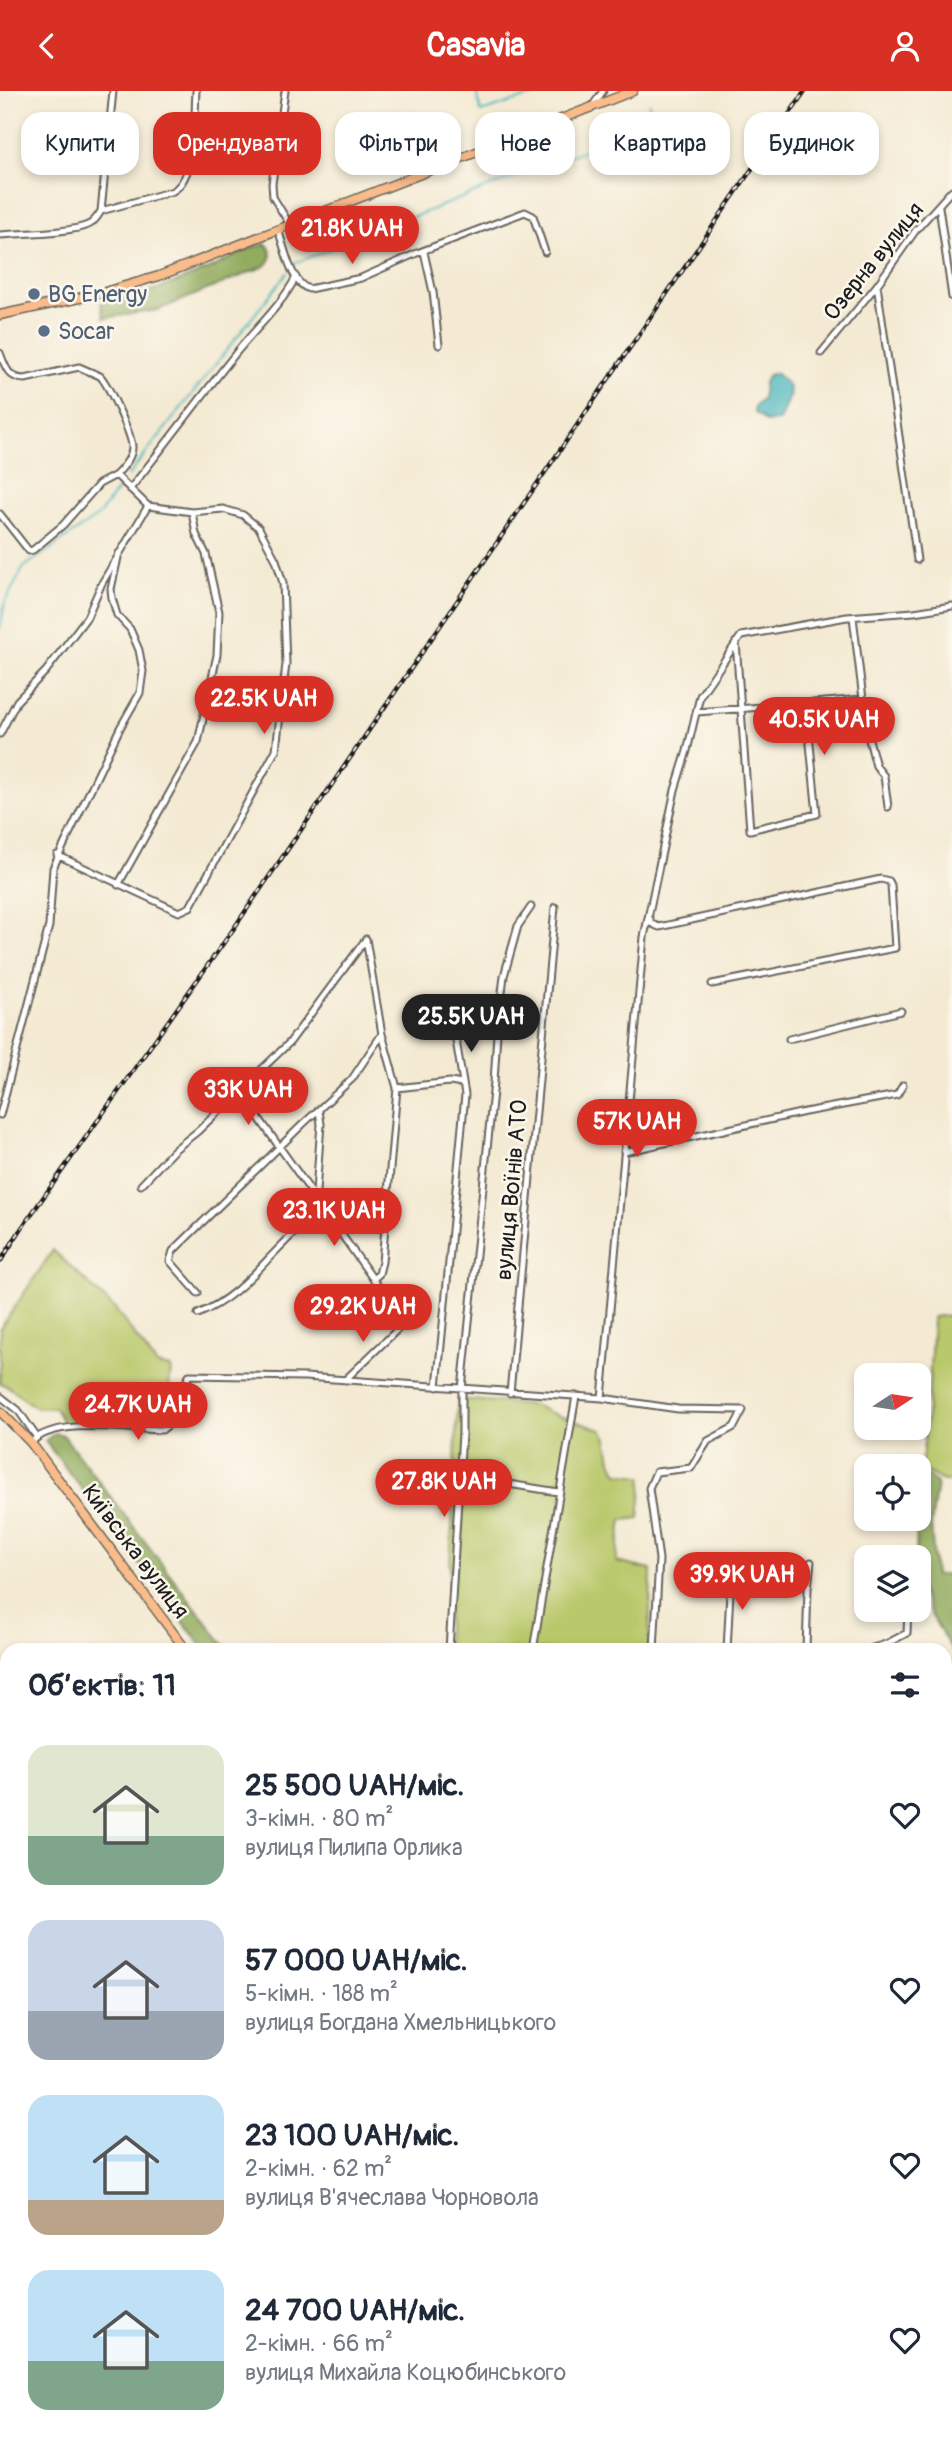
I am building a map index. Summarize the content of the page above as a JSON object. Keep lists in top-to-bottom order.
{
  "streets": {
    "highway": ["Київська вулиця"],
    "street": ["Озерна вулиця", "вулиця Воїнів АТО"]
  },
  "places": ["BG Energy", "Socar"],
  "north": "right",
  "page": {
    "header": "Casavia",
    "chip": [
      "Купити",
      "Орендувати",
      "Фільтри",
      "Нове",
      "Квартира",
      "Будинок"
    ],
    "price": [
      "21.8K UAH",
      "22.5K UAH",
      "40.5K UAH",
      "25.5K UAH",
      "33K UAH",
      "57K UAH",
      "23.1K UAH",
      "29.2K UAH",
      "24.7K UAH",
      "27.8K UAH",
      "39.9K UAH"
    ],
    "heading": "Об’єктів: 11",
    "list": [
      {
        "name": "25 500 UAH/міс.",
        "note": "3-кімн. · 80 m² · вулиця Пилипа Орлика"
      },
      {
        "name": "57 000 UAH/міс.",
        "note": "5-кімн. · 188 m² · вулиця Богдана Хмельницького"
      },
      {
        "name": "23 100 UAH/міс.",
        "note": "2-кімн. · 62 m² · вулиця В'ячеслава Чорновола"
      },
      {
        "name": "24 700 UAH/міс.",
        "note": "2-кімн. · 66 m² · вулиця Михайла Коцюбинського"
      }
    ]
  }
}
